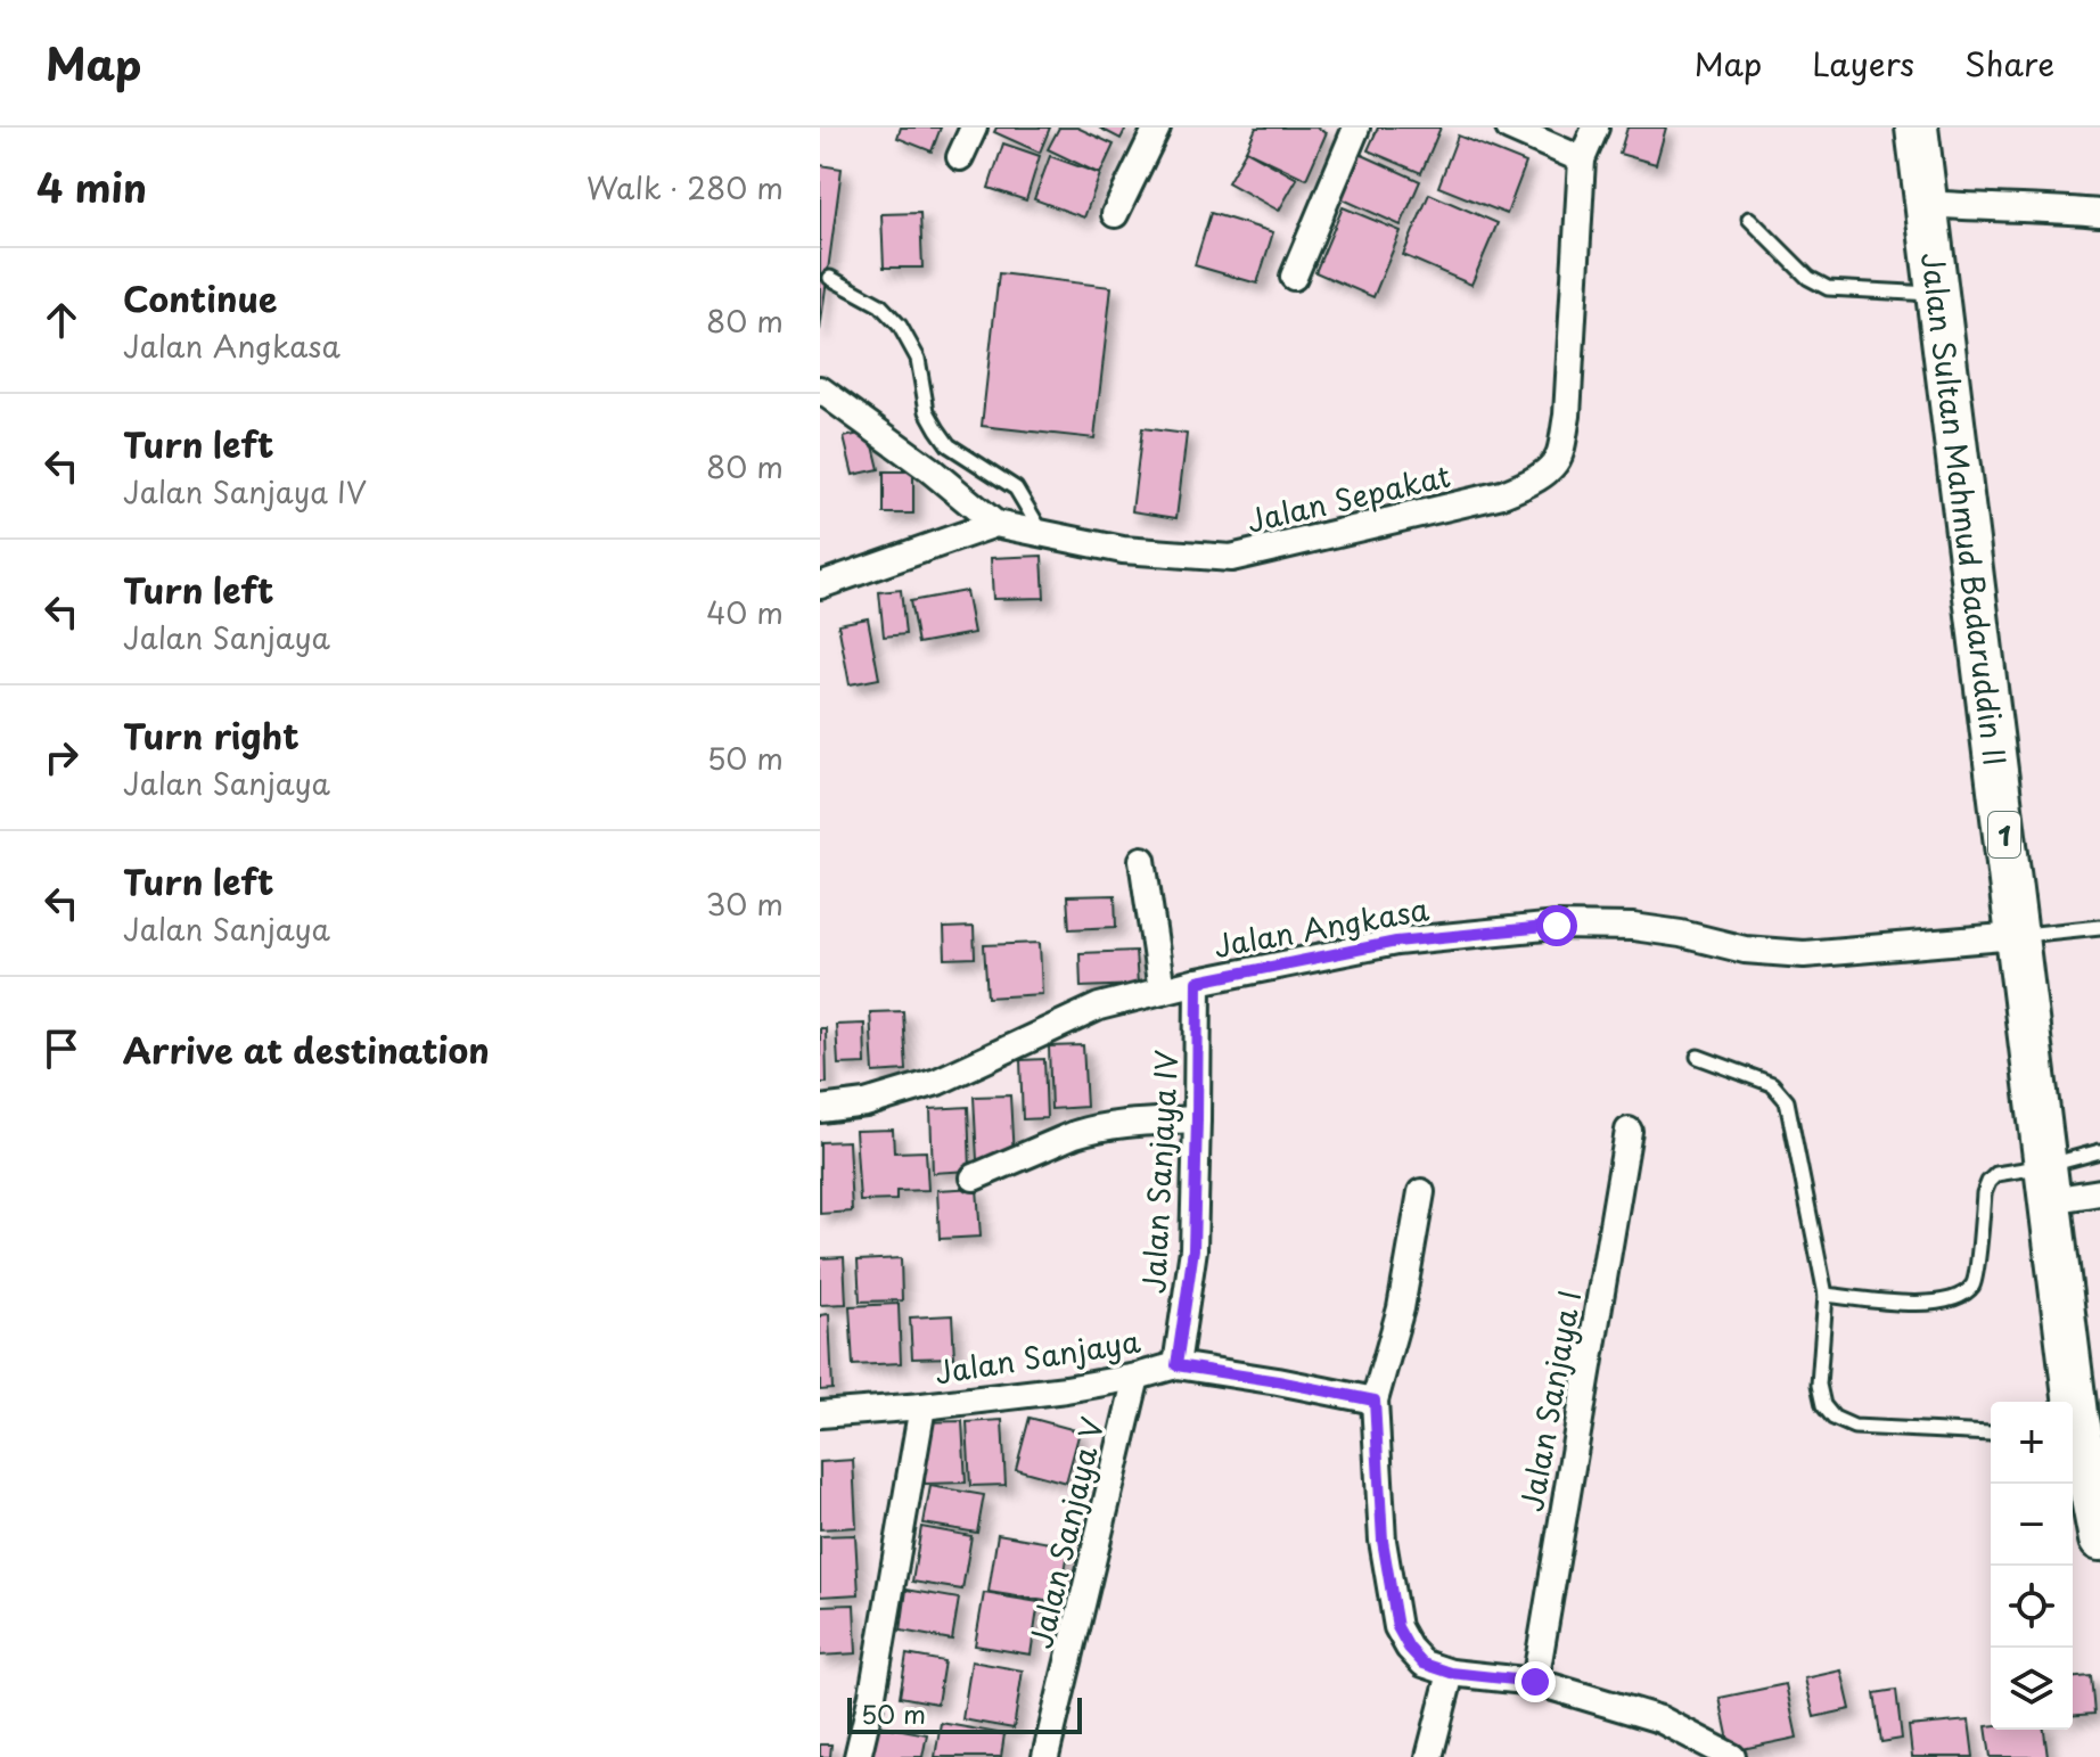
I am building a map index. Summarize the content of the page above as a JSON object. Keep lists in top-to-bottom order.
{
  "streets": {
    "highway": ["Jalan Sultan Mahmud Badaruddin II", "1"],
    "street": [
      "Jalan Sepakat",
      "Jalan Angkasa",
      "Jalan Sanjaya IV",
      "Jalan Sanjaya",
      "Jalan Sanjaya I",
      "Jalan Sanjaya V"
    ]
  },
  "crossings": [
    ["Jalan Sultan Mahmud Badaruddin II", "Jalan Angkasa"],
    ["Jalan Angkasa", "Jalan Sanjaya IV"],
    ["Jalan Sanjaya IV", "Jalan Sanjaya"],
    ["Jalan Sanjaya", "Jalan Sanjaya V"]
  ],
  "scale_bar": "50 m",
  "page": {
    "header": "Map",
    "nav": ["Map", "Layers", "Share"],
    "heading": ["4 min", "Walk · 280 m"],
    "list": [
      ["Continue", "Jalan Angkasa", "80 m"],
      ["Turn left", "Jalan Sanjaya IV", "80 m"],
      ["Turn left", "Jalan Sanjaya", "40 m"],
      ["Turn right", "Jalan Sanjaya", "50 m"],
      ["Turn left", "Jalan Sanjaya", "30 m"],
      "Arrive at destination"
    ],
    "map_buttons": ["+", "−"],
    "scale": "50 m"
  }
}
